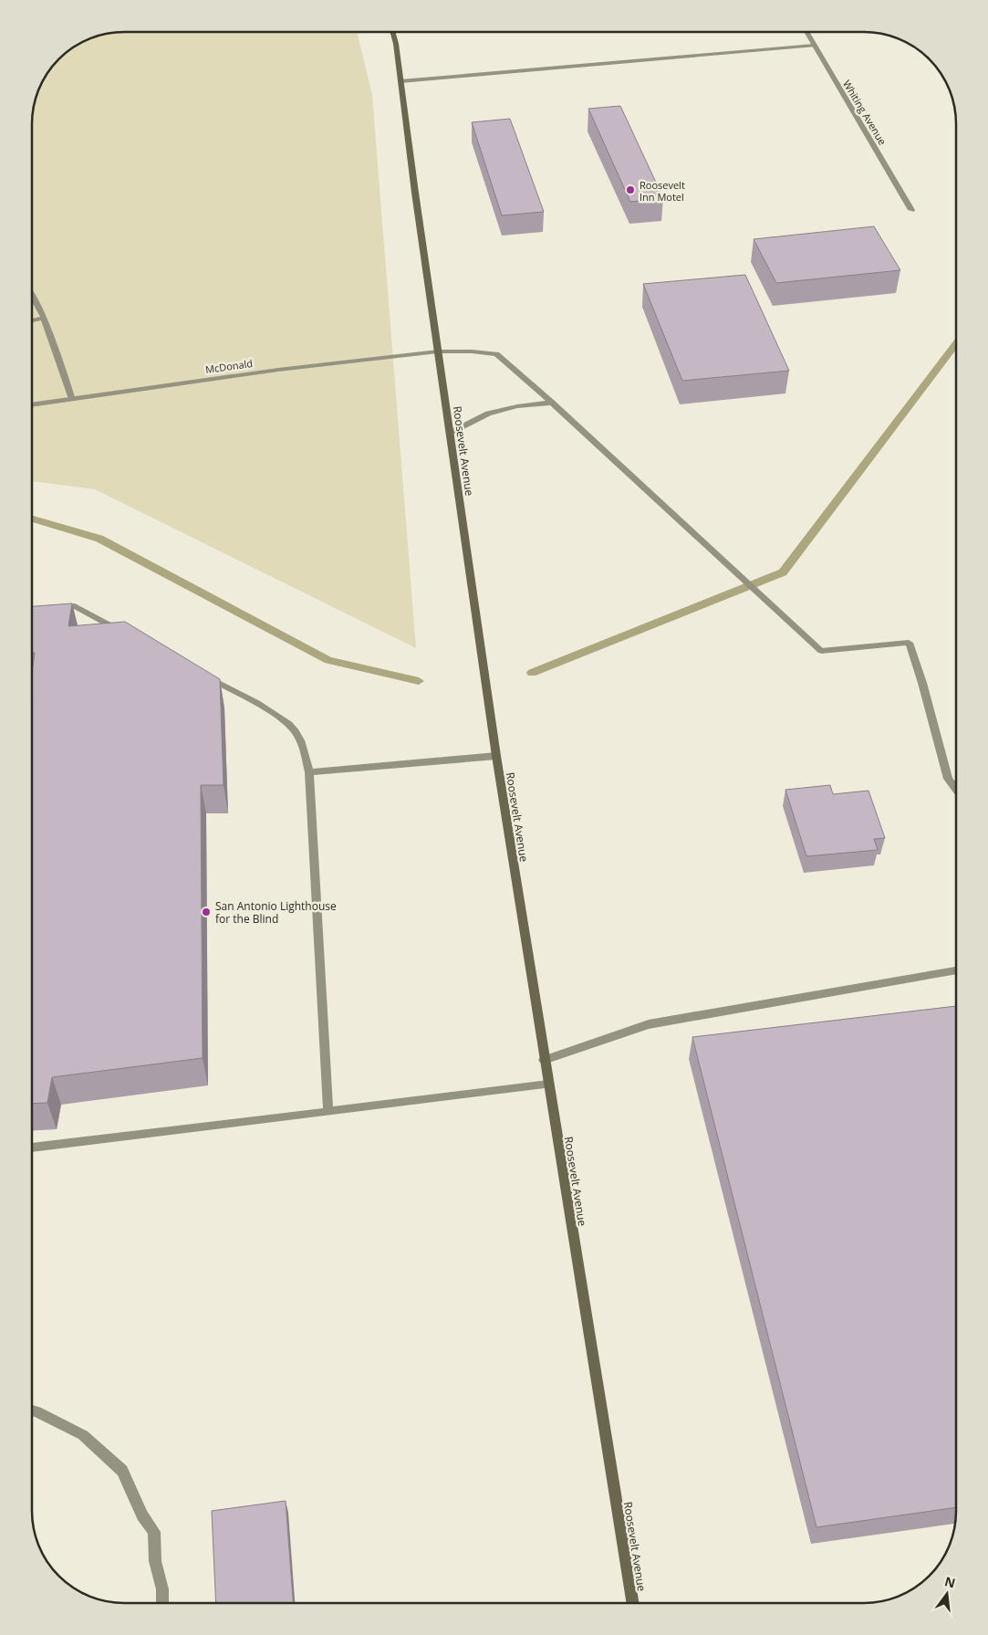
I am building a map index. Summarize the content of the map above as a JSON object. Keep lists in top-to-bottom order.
{
  "streets": {
    "main road": ["Roosevelt Avenue"],
    "street": ["Whiting Avenue", "McDonald"]
  },
  "crossings": [
    ["McDonald", "Roosevelt Avenue"]
  ],
  "places": ["Roosevelt Inn Motel", "San Antonio Lighthouse for the Blind"],
  "north": "top"
}
